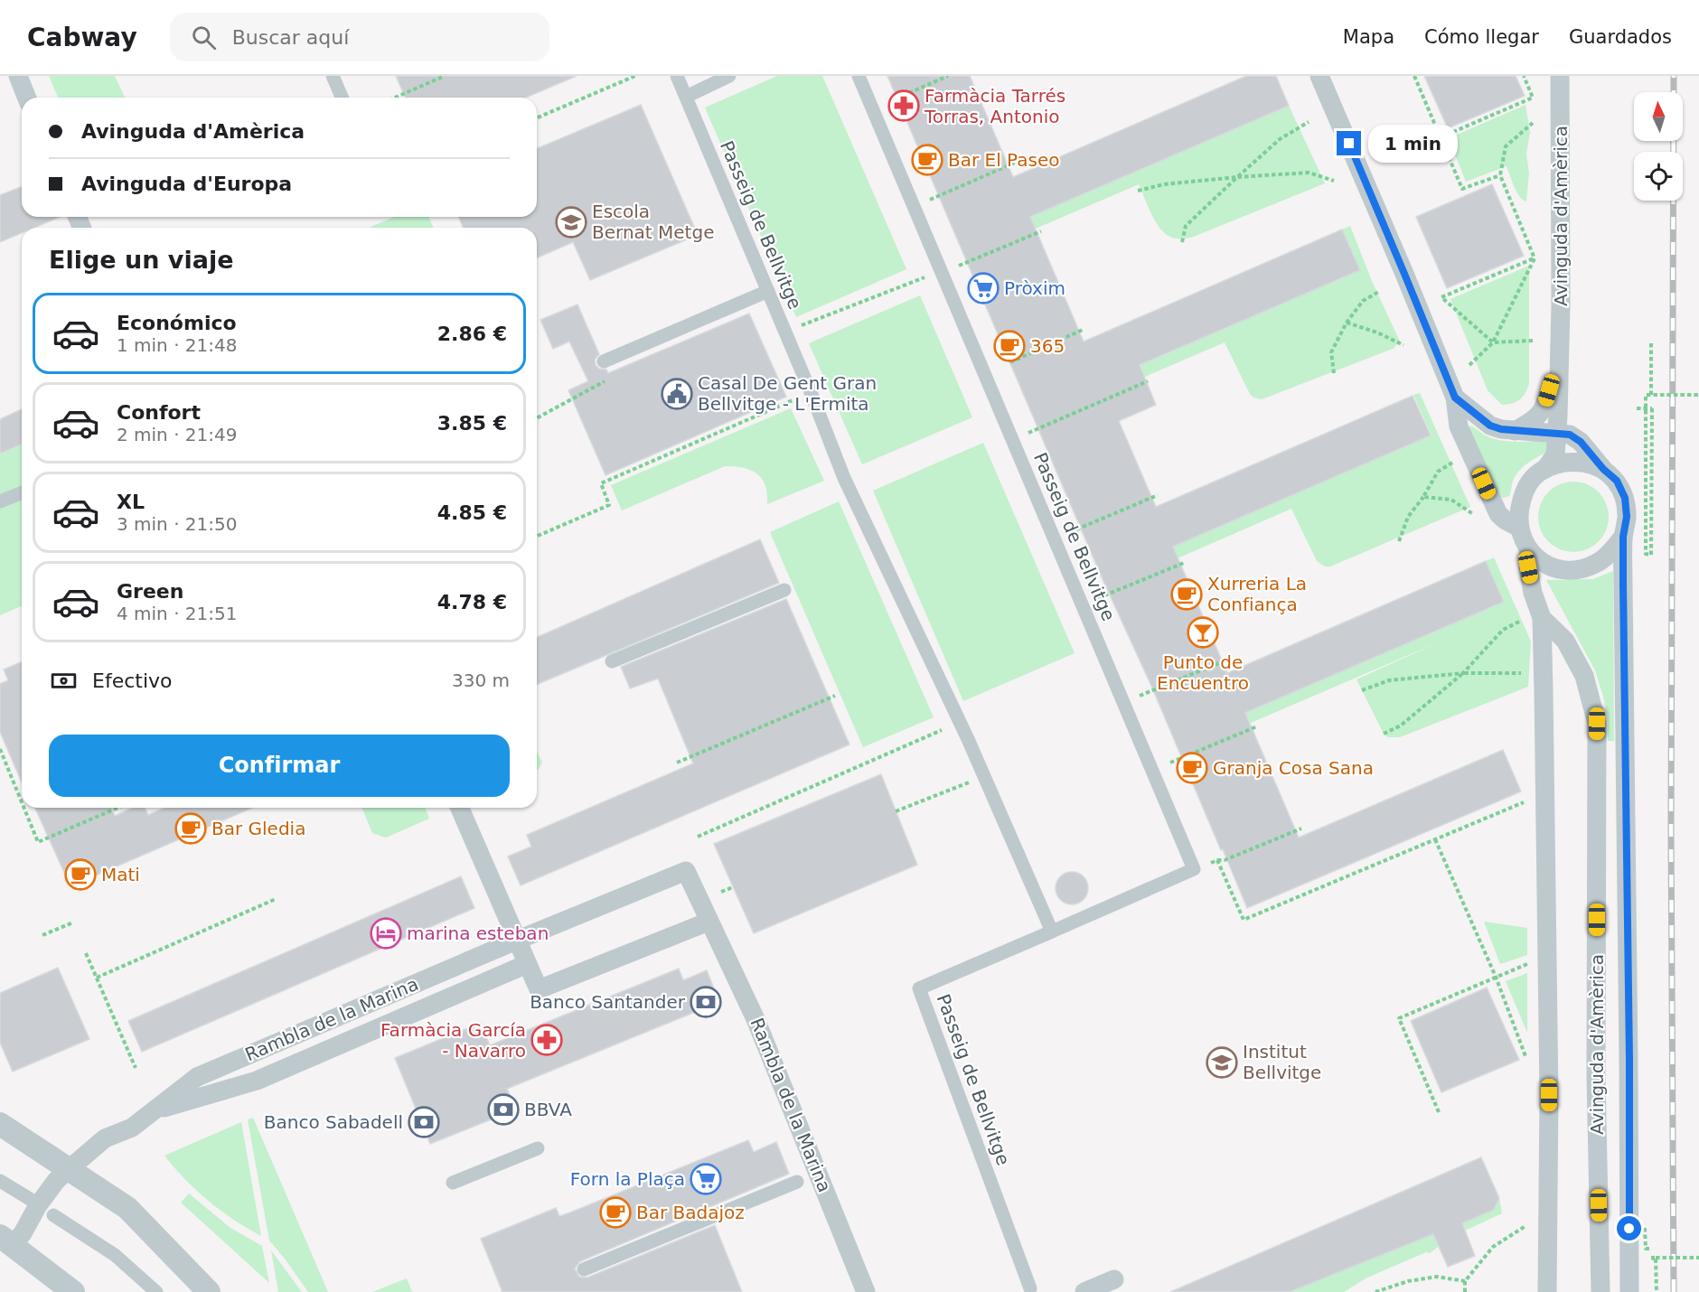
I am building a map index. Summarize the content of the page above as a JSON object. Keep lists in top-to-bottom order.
{
  "streets": {
    "street": ["Avinguda d'Amèrica", "Passeig de Bellvitge", "Rambla de la Marina"]
  },
  "places": {
    "pharmacy": ["Farmàcia Tarrés Torras, Antonio", "Farmàcia García - Navarro"],
    "cafe": [
      "Bar El Paseo",
      "365",
      "Xurreria La Confiança",
      "Granja Cosa Sana",
      "Bar Gledia",
      "Mati",
      "Bar Badajoz"
    ],
    "school or university": ["Escola Bernat Metge", "Institut Bellvitge"],
    "supermarket": ["Pròxim", "Forn la Plaça"],
    "public building": ["Casal De Gent Gran Bellvitge - L'Ermita"],
    "bar": ["Punto de Encuentro"],
    "hotel": ["marina esteban"],
    "bank": ["Banco Santander", "BBVA", "Banco Sabadell"]
  },
  "north": "top",
  "page": {
    "header": "Cabway",
    "search": "Buscar aquí",
    "nav": ["Mapa", "Cómo llegar", "Guardados"],
    "banner": ["Avinguda d'Amèrica", "Avinguda d'Europa"],
    "bubble": "1 min",
    "heading": "Elige un viaje",
    "list": [
      {
        "name": "Económico",
        "note": "1 min · 21:48",
        "value": "2.86 €"
      },
      {
        "name": "Confort",
        "note": "2 min · 21:49",
        "value": "3.85 €"
      },
      {
        "name": "XL",
        "note": "3 min · 21:50",
        "value": "4.85 €"
      },
      {
        "name": "Green",
        "note": "4 min · 21:51",
        "value": "4.78 €"
      }
    ],
    "pay": ["Efectivo", "330 m"],
    "buttons": "Confirmar"
  }
}
